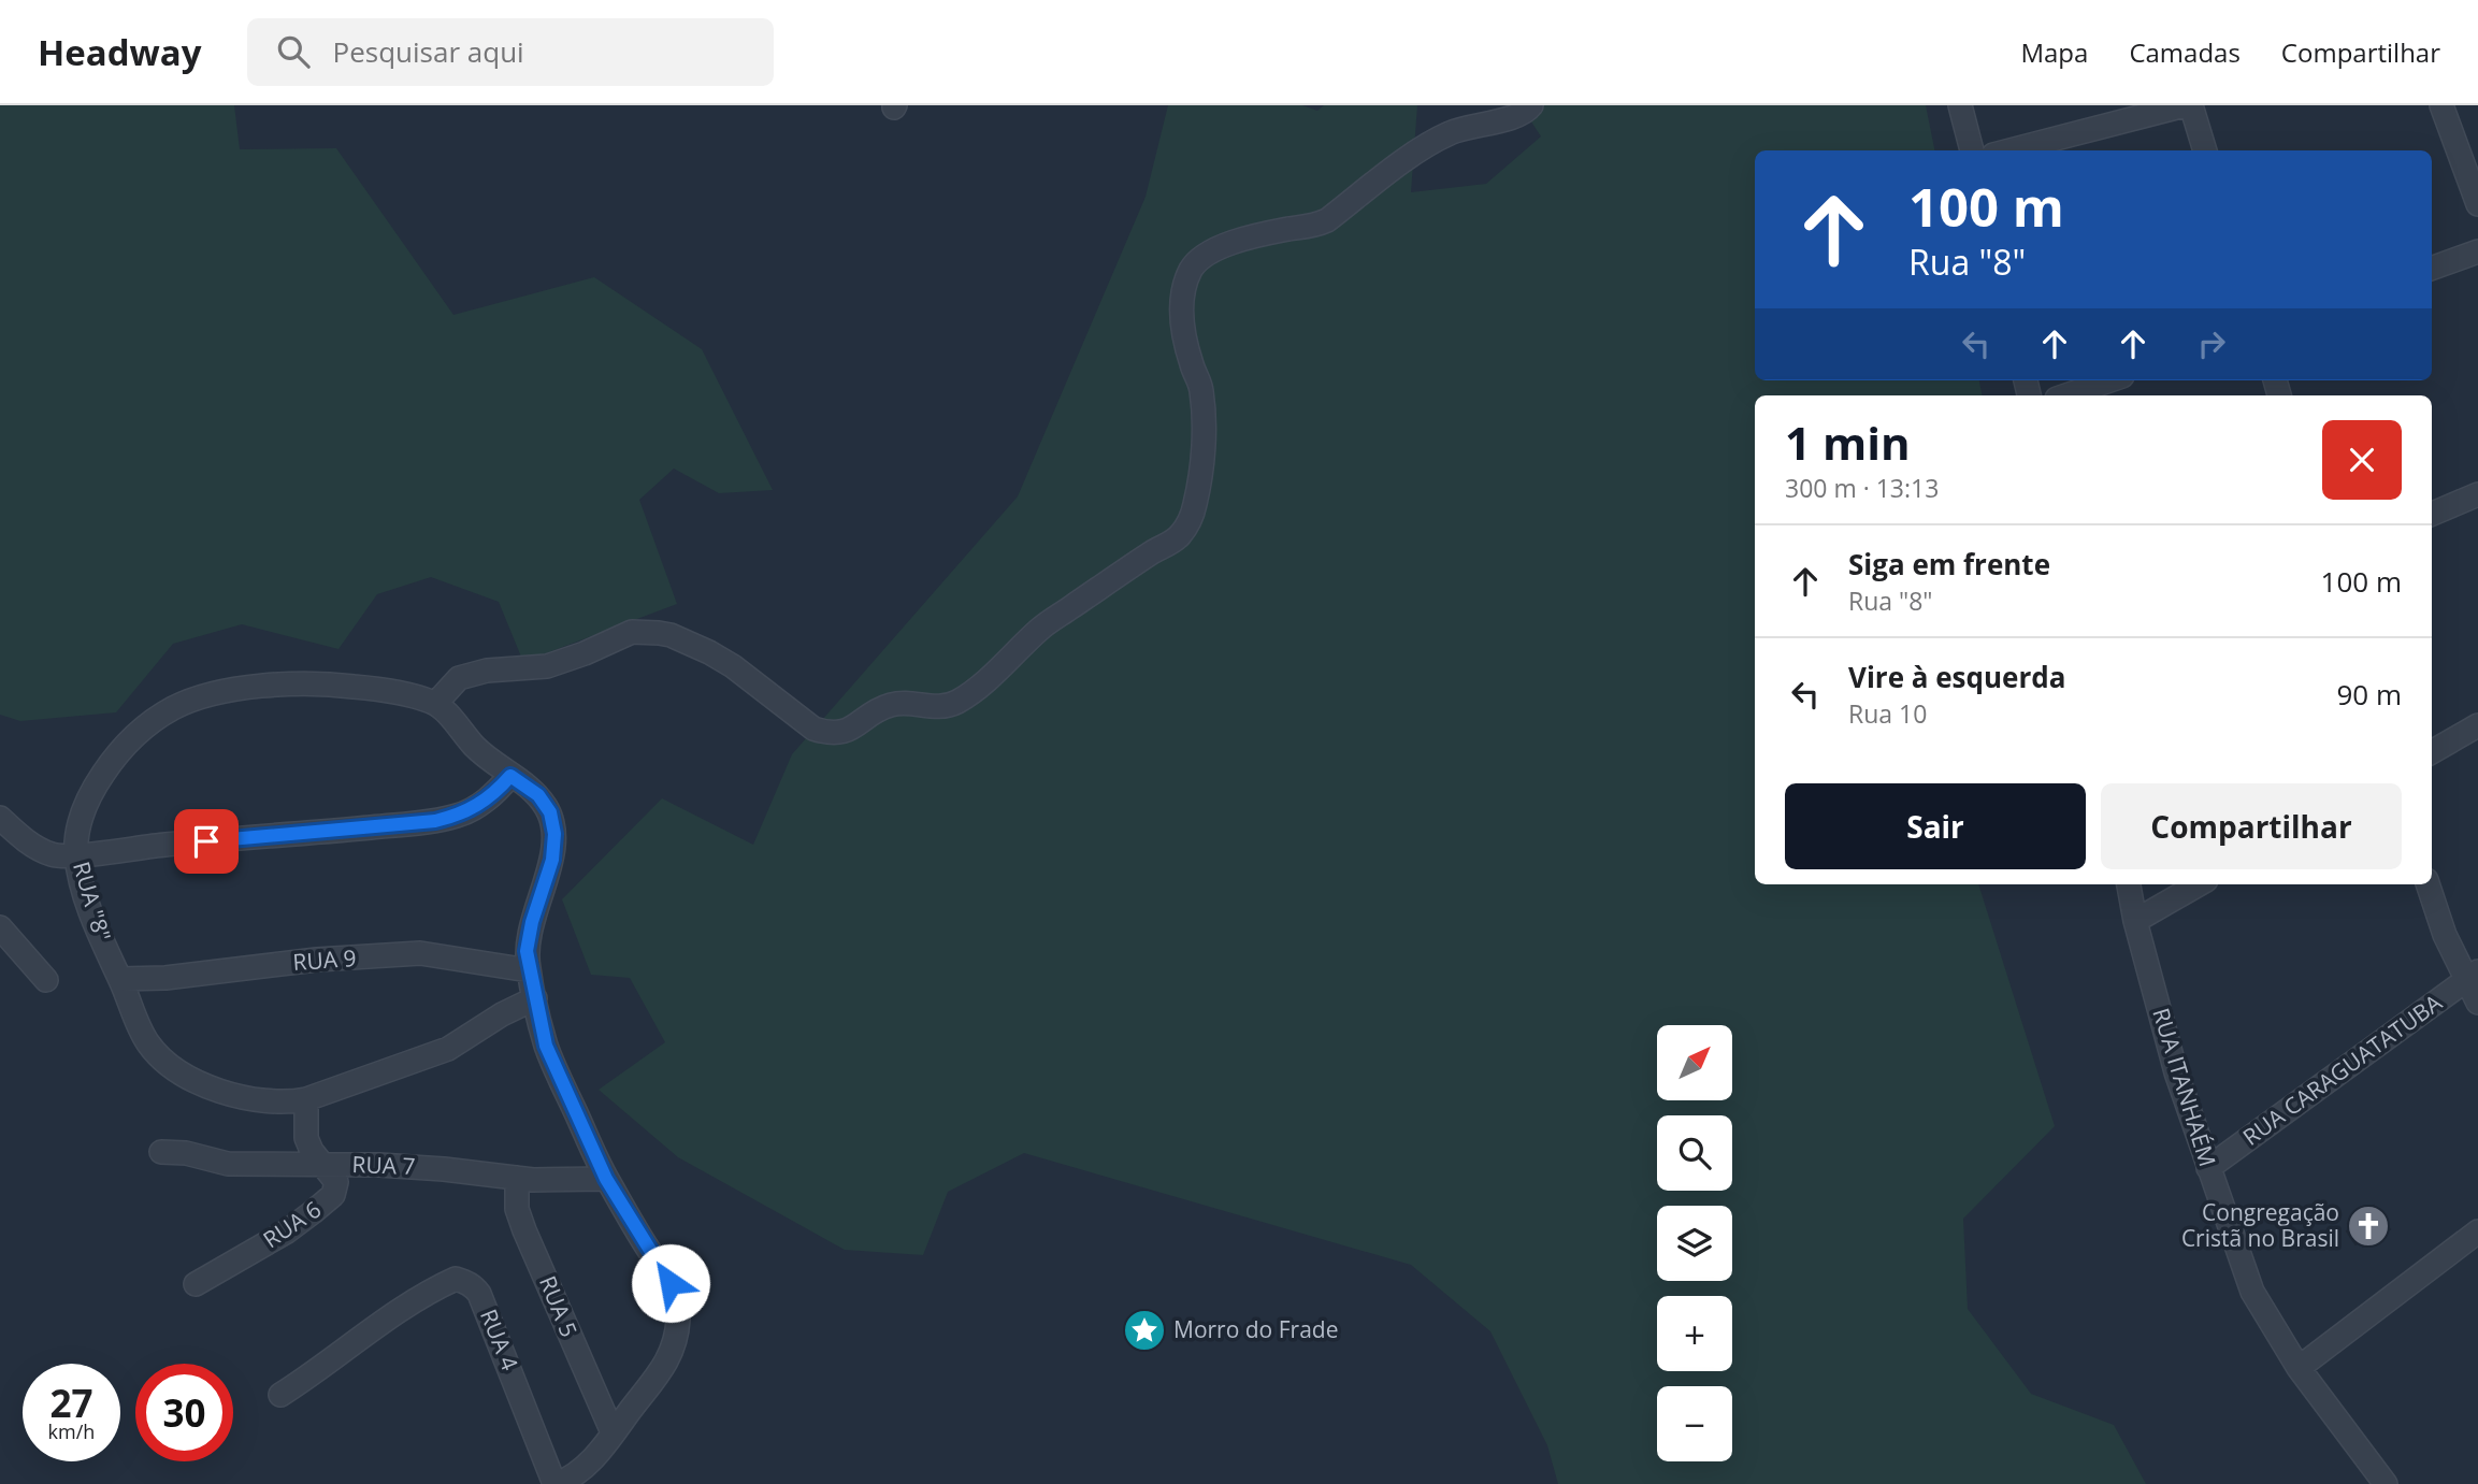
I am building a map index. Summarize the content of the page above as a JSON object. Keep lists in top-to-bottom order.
{
  "streets": {
    "street": [
      "RUA \"8\"",
      "RUA 9",
      "RUA CARAGUATATUBA",
      "RUA ITANHAÉM",
      "RUA 7",
      "RUA 6",
      "RUA 5",
      "RUA 4"
    ]
  },
  "crossings": [
    ["RUA \"8\"", "RUA 9"],
    ["RUA \"8\"", "RUA 6"],
    ["RUA CARAGUATATUBA", "RUA ITANHAÉM"],
    ["RUA 7", "RUA 6"],
    ["RUA 7", "RUA 5"]
  ],
  "places": {
    "church": ["Congregação Cristã no Brasil"],
    "place": ["Morro do Frade"]
  },
  "north": "top right",
  "page": {
    "header": "Headway",
    "search": "Pesquisar aqui",
    "nav": ["Mapa", "Camadas", "Compartilhar"],
    "turn": ["100 m", "Rua \"8\""],
    "heading": ["1 min", "300 m · 13:13"],
    "list": [
      {
        "name": "Siga em frente",
        "note": "Rua \"8\"",
        "value": "100 m"
      },
      {
        "name": "Vire à esquerda",
        "note": "Rua 10",
        "value": "90 m"
      }
    ],
    "buttons": ["Sair", "Compartilhar"],
    "map_buttons": ["+", "−"],
    "speed": "27 km/h",
    "limit": "30"
  }
}
